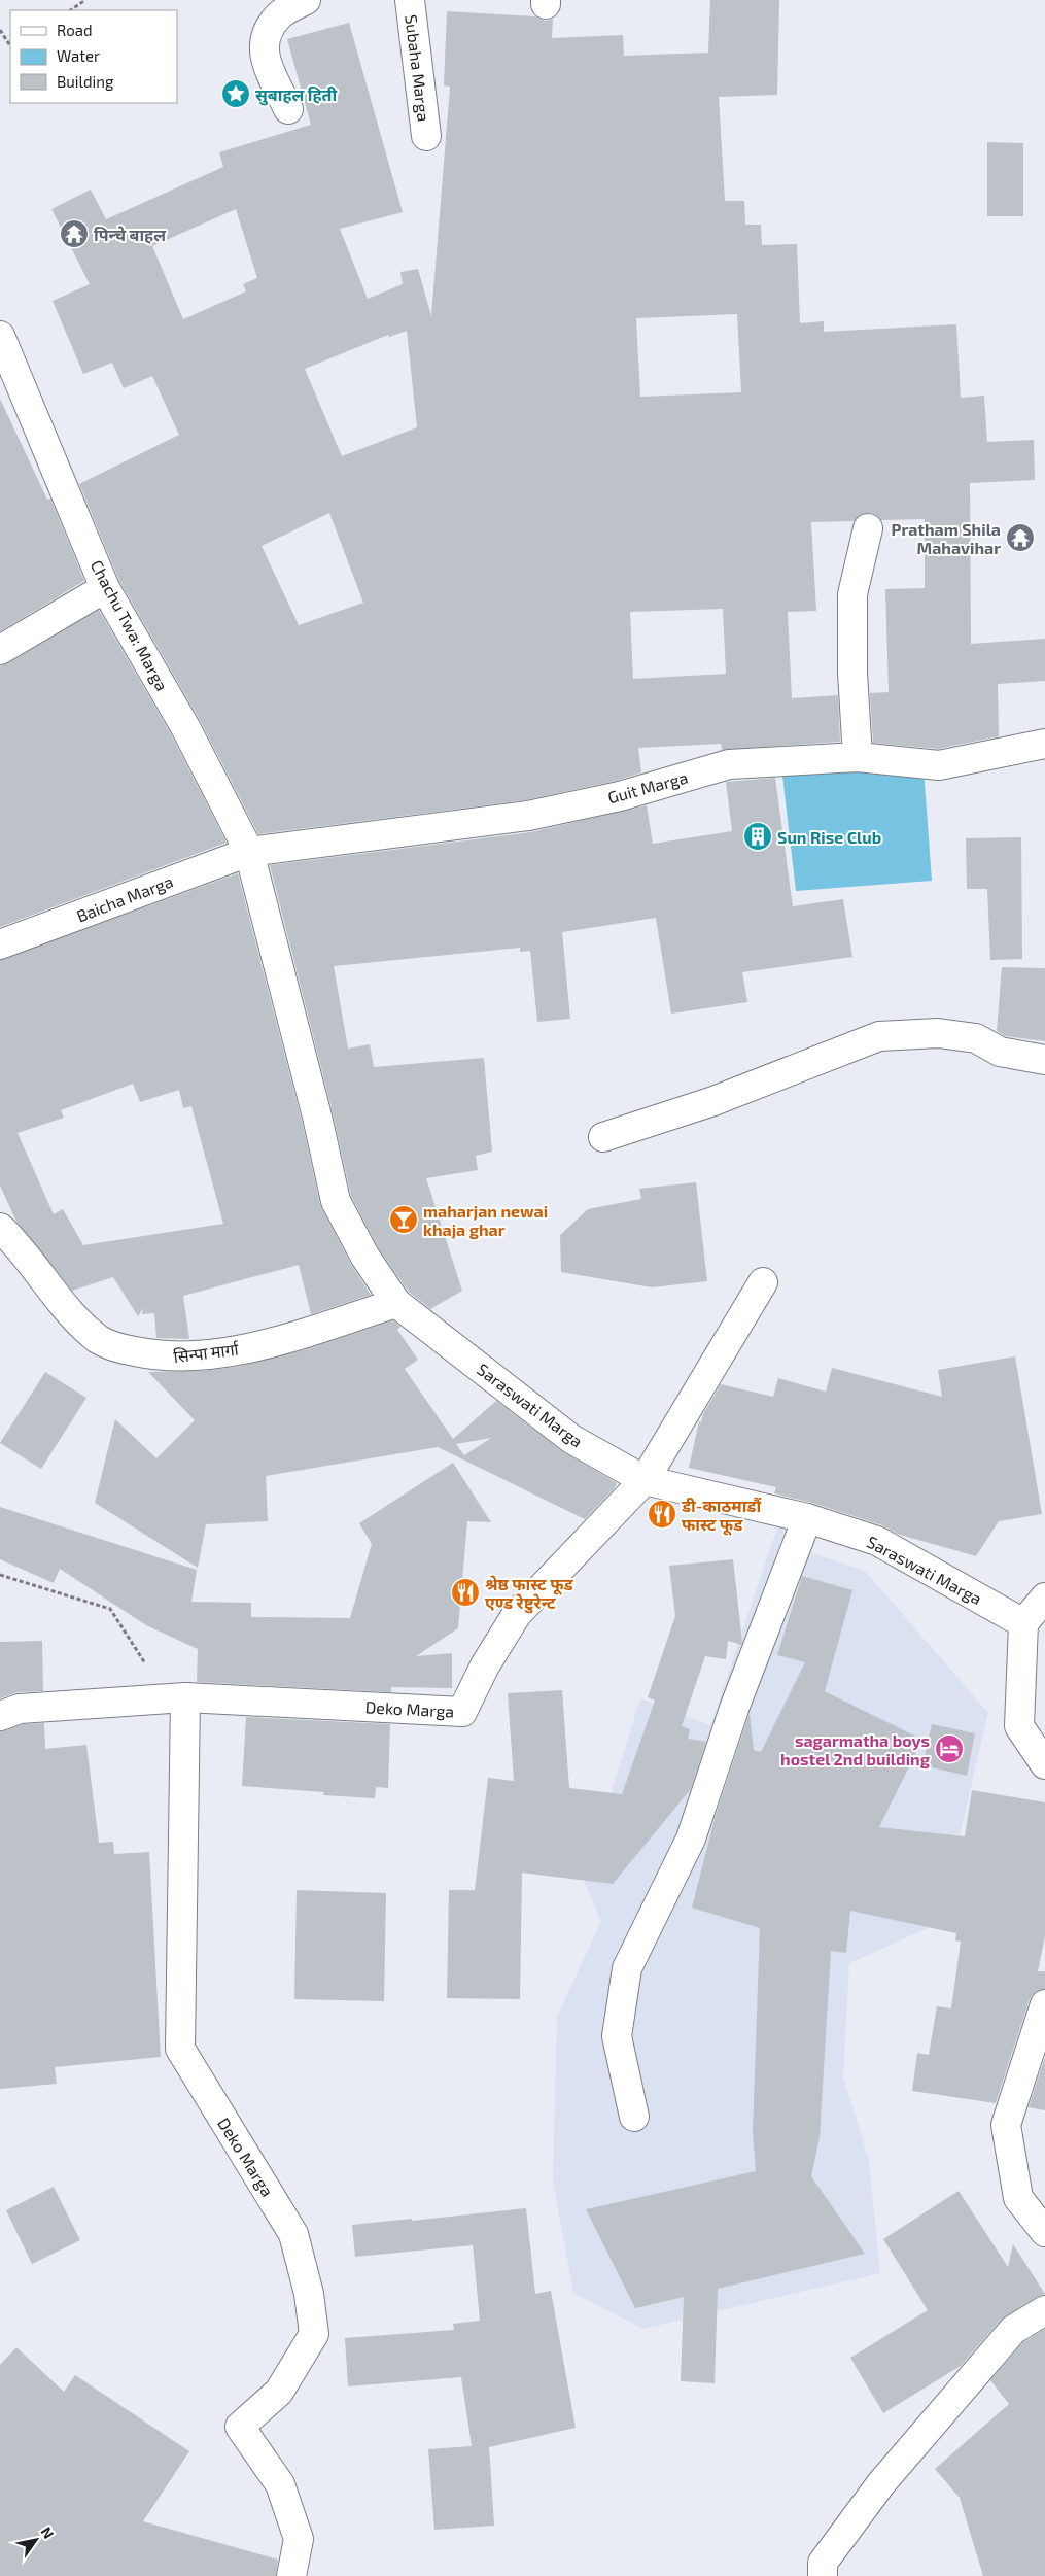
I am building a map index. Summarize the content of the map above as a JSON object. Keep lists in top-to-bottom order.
{
  "streets": {
    "street": [
      "Subaha Marga",
      "Chachu Twa: Marga",
      "Guit Marga",
      "Baicha Marga",
      "सिन्पा मार्गा",
      "Saraswati Marga",
      "Deko Marga"
    ]
  },
  "crossings": [
    ["Chachu Twa: Marga", "Guit Marga"],
    ["Chachu Twa: Marga", "Baicha Marga"],
    ["Chachu Twa: Marga", "सिन्पा मार्गा"],
    ["Chachu Twa: Marga", "Saraswati Marga"],
    ["Guit Marga", "Baicha Marga"],
    ["सिन्पा मार्गा", "Saraswati Marga"],
    ["Saraswati Marga", "Deko Marga"]
  ],
  "places": {
    "place": ["सुबाहल हिती"],
    "temple": ["पिन्चे बाहल", "Pratham Shila Mahavihar"],
    "building": ["Sun Rise Club"],
    "bar": ["maharjan newai khaja ghar"],
    "restaurant": ["डी-काठमाडौं फास्ट फूड", "श्रेष्ठ फास्ट फूड एण्ड रेष्टुरेन्ट"],
    "hotel": ["sagarmatha boys hostel 2nd building"]
  },
  "legend": ["Road", "Water", "Building"],
  "north": "top right"
}
